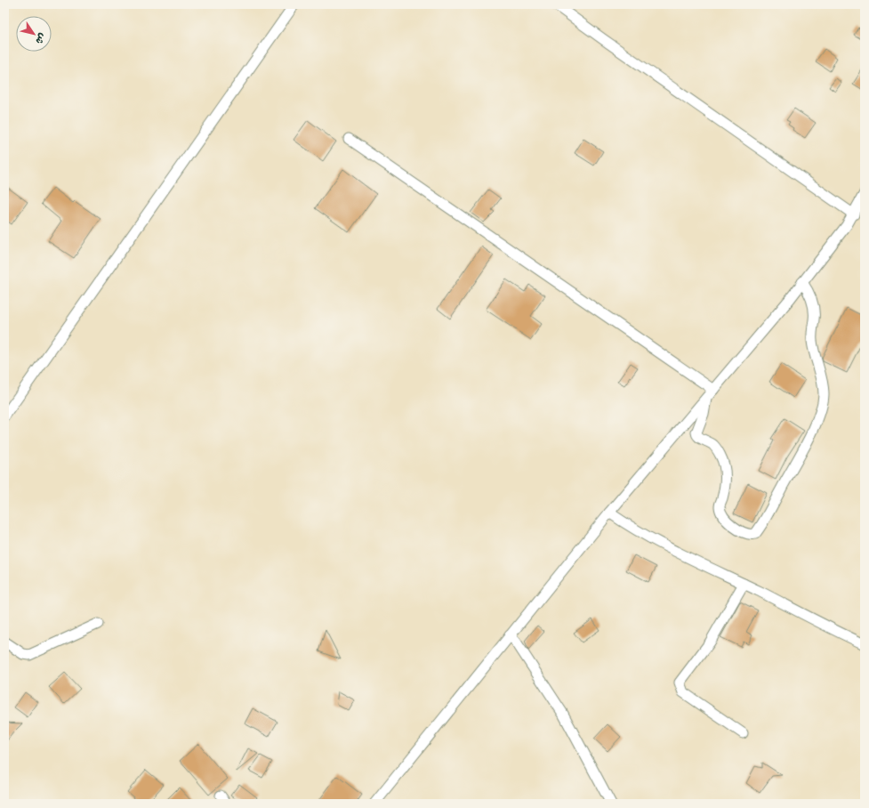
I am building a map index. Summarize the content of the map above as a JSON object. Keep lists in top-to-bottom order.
{
  "north": "bottom right"
}
